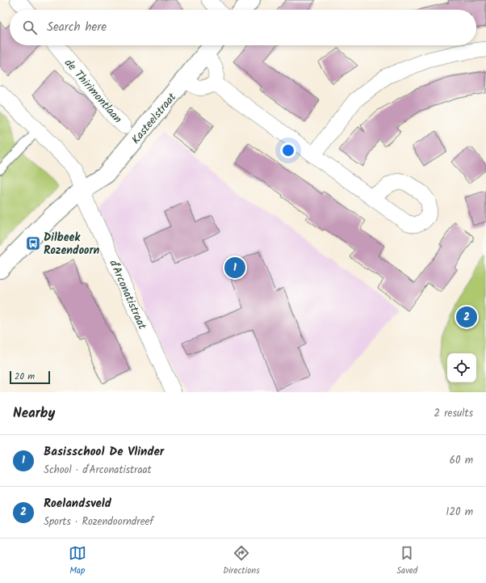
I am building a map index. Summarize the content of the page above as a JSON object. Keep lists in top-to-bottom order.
{
  "streets": {
    "street": ["de Thirimontlaan", "Kasteelstraat", "d'Arconatistraat"]
  },
  "crossings": [
    ["Kasteelstraat", "d'Arconatistraat"]
  ],
  "places": {
    "bus stop": ["Dilbeek Rozendoorn"]
  },
  "scale_bar": "20 m",
  "page": {
    "search": "Search here",
    "pins": ["1", "2"],
    "scale": "20 m",
    "heading": ["Nearby", "2 results"],
    "list": [
      {
        "mark": "1",
        "name": "Basisschool De Vlinder",
        "note": "School · d'Arconatistraat",
        "value": "60 m"
      },
      {
        "mark": "2",
        "name": "Roelandsveld",
        "note": "Sports · Rozendoorndreef",
        "value": "120 m"
      }
    ],
    "nav": ["Map", "Directions", "Saved"]
  }
}
